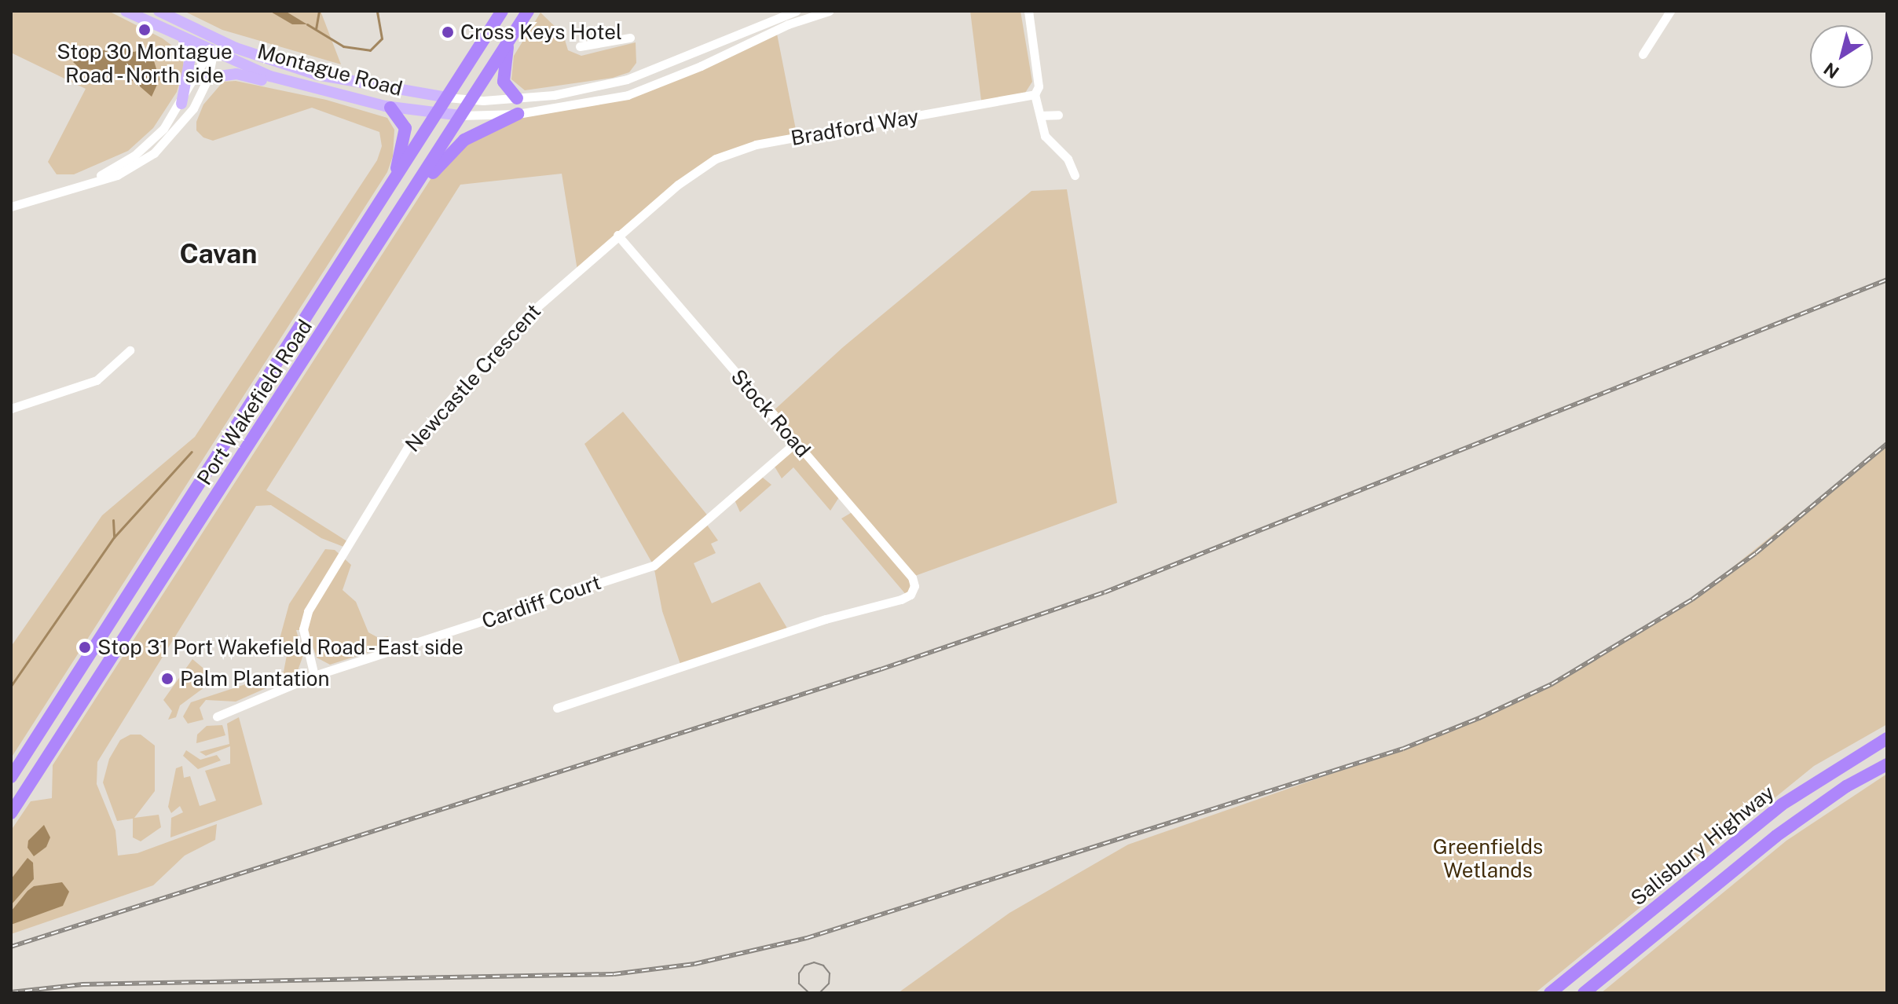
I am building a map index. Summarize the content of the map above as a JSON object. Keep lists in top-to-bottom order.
{
  "streets": {
    "highway": ["Port Wakefield Road", "Salisbury Highway"],
    "main road": ["Montague Road"],
    "street": [
      "Bradford Way",
      "Newcastle Crescent",
      "Stock Road",
      "Cardiff Court"
    ]
  },
  "crossings": [
    ["Montague Road", "Port Wakefield Road"],
    ["Bradford Way", "Newcastle Crescent"],
    ["Bradford Way", "Stock Road"],
    ["Newcastle Crescent", "Stock Road"],
    ["Newcastle Crescent", "Cardiff Court"],
    ["Stock Road", "Cardiff Court"]
  ],
  "districts": ["Cavan"],
  "parks": ["Greenfields Wetlands"],
  "places": [
    "Stop 30 Montague Road - North side",
    "Cross Keys Hotel",
    "Stop 31 Port Wakefield Road - East side",
    "Palm Plantation"
  ],
  "north": "bottom left"
}
